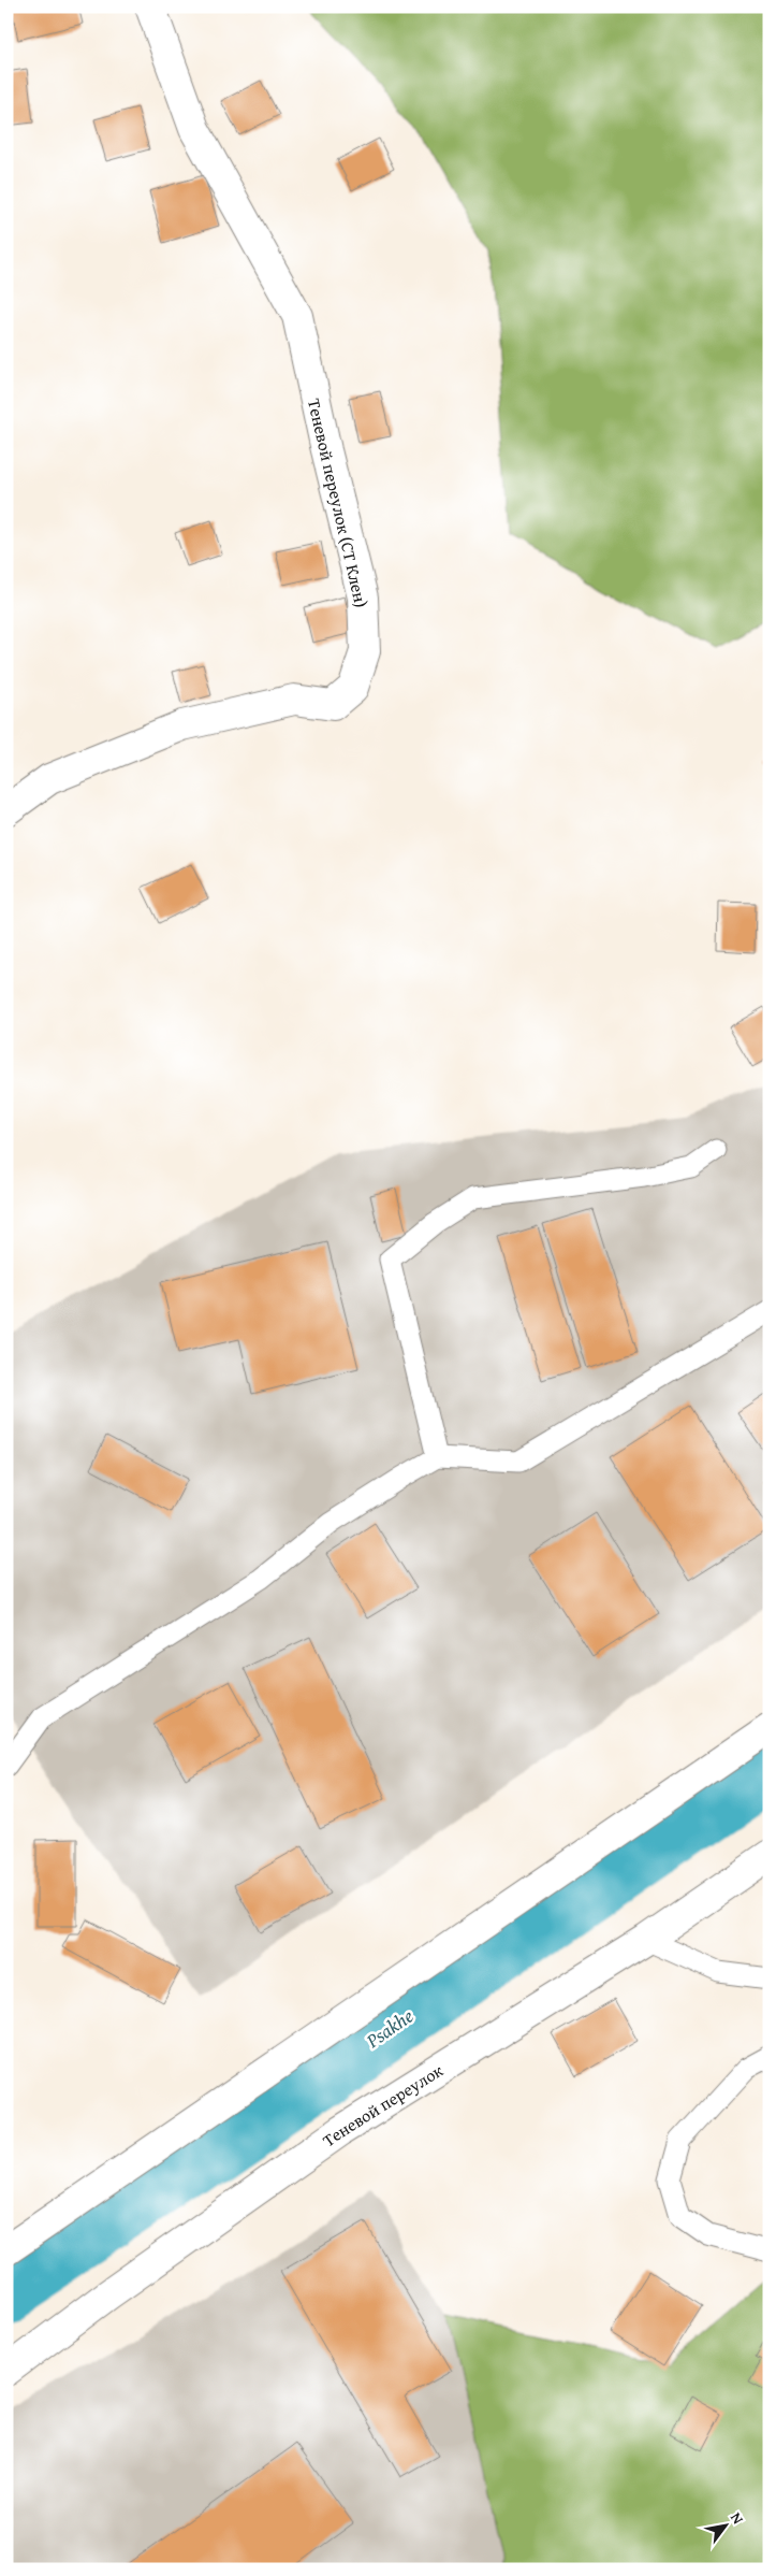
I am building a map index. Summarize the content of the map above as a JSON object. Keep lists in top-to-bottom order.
{
  "streets": {
    "street": ["Теневой переулок (СТ Клен)", "Теневой переулок"]
  },
  "water": ["Psakhe"],
  "north": "top right"
}
